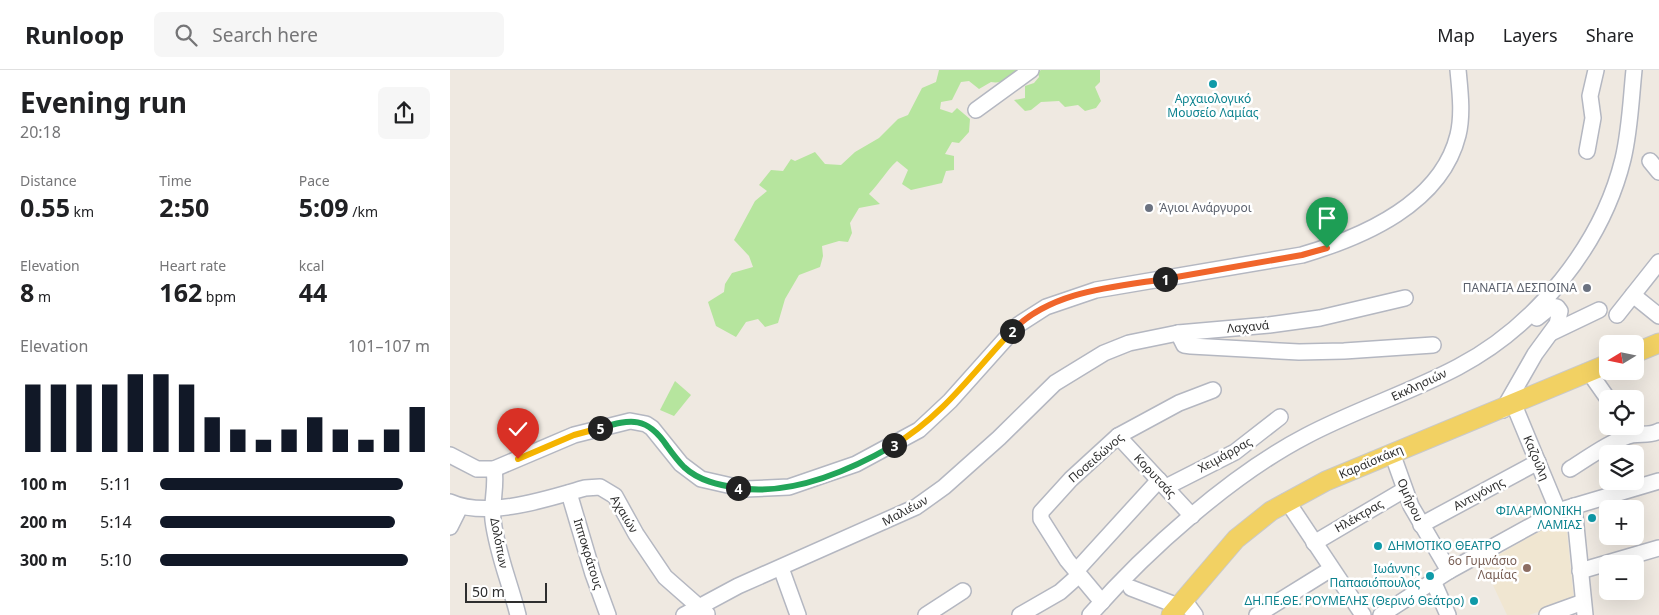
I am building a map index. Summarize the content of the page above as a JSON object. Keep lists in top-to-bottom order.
{
  "streets": {
    "main road": ["Καραϊσκάκη"],
    "street": [
      "Λαχανά",
      "Εκκλησιών",
      "Χειμάρρας",
      "Ποσειδώνος",
      "Καζούλη",
      "Κορυτσάς",
      "Αντιγόνης",
      "Ομήρου",
      "Μαλιέων",
      "Αχαιών",
      "Ηλέκτρας",
      "Δολόπων",
      "Ιπποκράτους"
    ]
  },
  "crossings": [
    ["Λαχανά", "Μαλιέων"],
    ["Εκκλησιών", "Κορυτσάς"],
    ["Χειμάρρας", "Ποσειδώνος"],
    ["Χειμάρρας", "Κορυτσάς"],
    ["Ποσειδώνος", "Κορυτσάς"],
    ["Καζούλη", "Καραϊσκάκη"],
    ["Καζούλη", "Αντιγόνης"],
    ["Καραϊσκάκη", "Ομήρου"],
    ["Αντιγόνης", "Ομήρου"],
    ["Ομήρου", "Ηλέκτρας"],
    ["Μαλιέων", "Αχαιών"],
    ["Αχαιών", "Δολόπων"],
    ["Αχαιών", "Ιπποκράτους"]
  ],
  "places": [
    "Αρχαιολογικό Μουσείο Λαμίας",
    "Άγιοι Ανάργυροι",
    "ΠΑΝΑΓΙΑ ΔΕΣΠΟΙΝΑ",
    "ΦΙΛΑΡΜΟΝΙΚΗ ΛΑΜΙΑΣ",
    "ΔΗΜΟΤΙΚΟ ΘΕΑΤΡΟ",
    "6ο Γυμνάσιο Λαμίας",
    "Ιωάννης Παπασιόπουλος",
    "ΔΗ.ΠΕ.ΘΕ. ΡΟΥΜΕΛΗΣ (Θερινό Θεάτρο)"
  ],
  "scale_bar": "50 m",
  "north": "left",
  "page": {
    "header": "Runloop",
    "search": "Search here",
    "nav": ["Map", "Layers", "Share"],
    "heading": ["Evening run", "20:18"],
    "stats": [
      ["Distance", "0.55 km"],
      ["Time", "2:50"],
      ["Pace", "5:09 /km"],
      ["Elevation", "8 m"],
      ["Heart rate", "162 bpm"],
      ["kcal", "44"]
    ],
    "pins": [
      "1",
      "2",
      "5",
      "3",
      "4"
    ],
    "chart": ["Elevation", "101–107 m"],
    "map_buttons": ["+", "−"],
    "list": [
      {
        "name": "100 m",
        "note": "5:11"
      },
      {
        "name": "200 m",
        "note": "5:14"
      },
      {
        "name": "300 m",
        "note": "5:10"
      }
    ],
    "scale": "50 m"
  }
}
